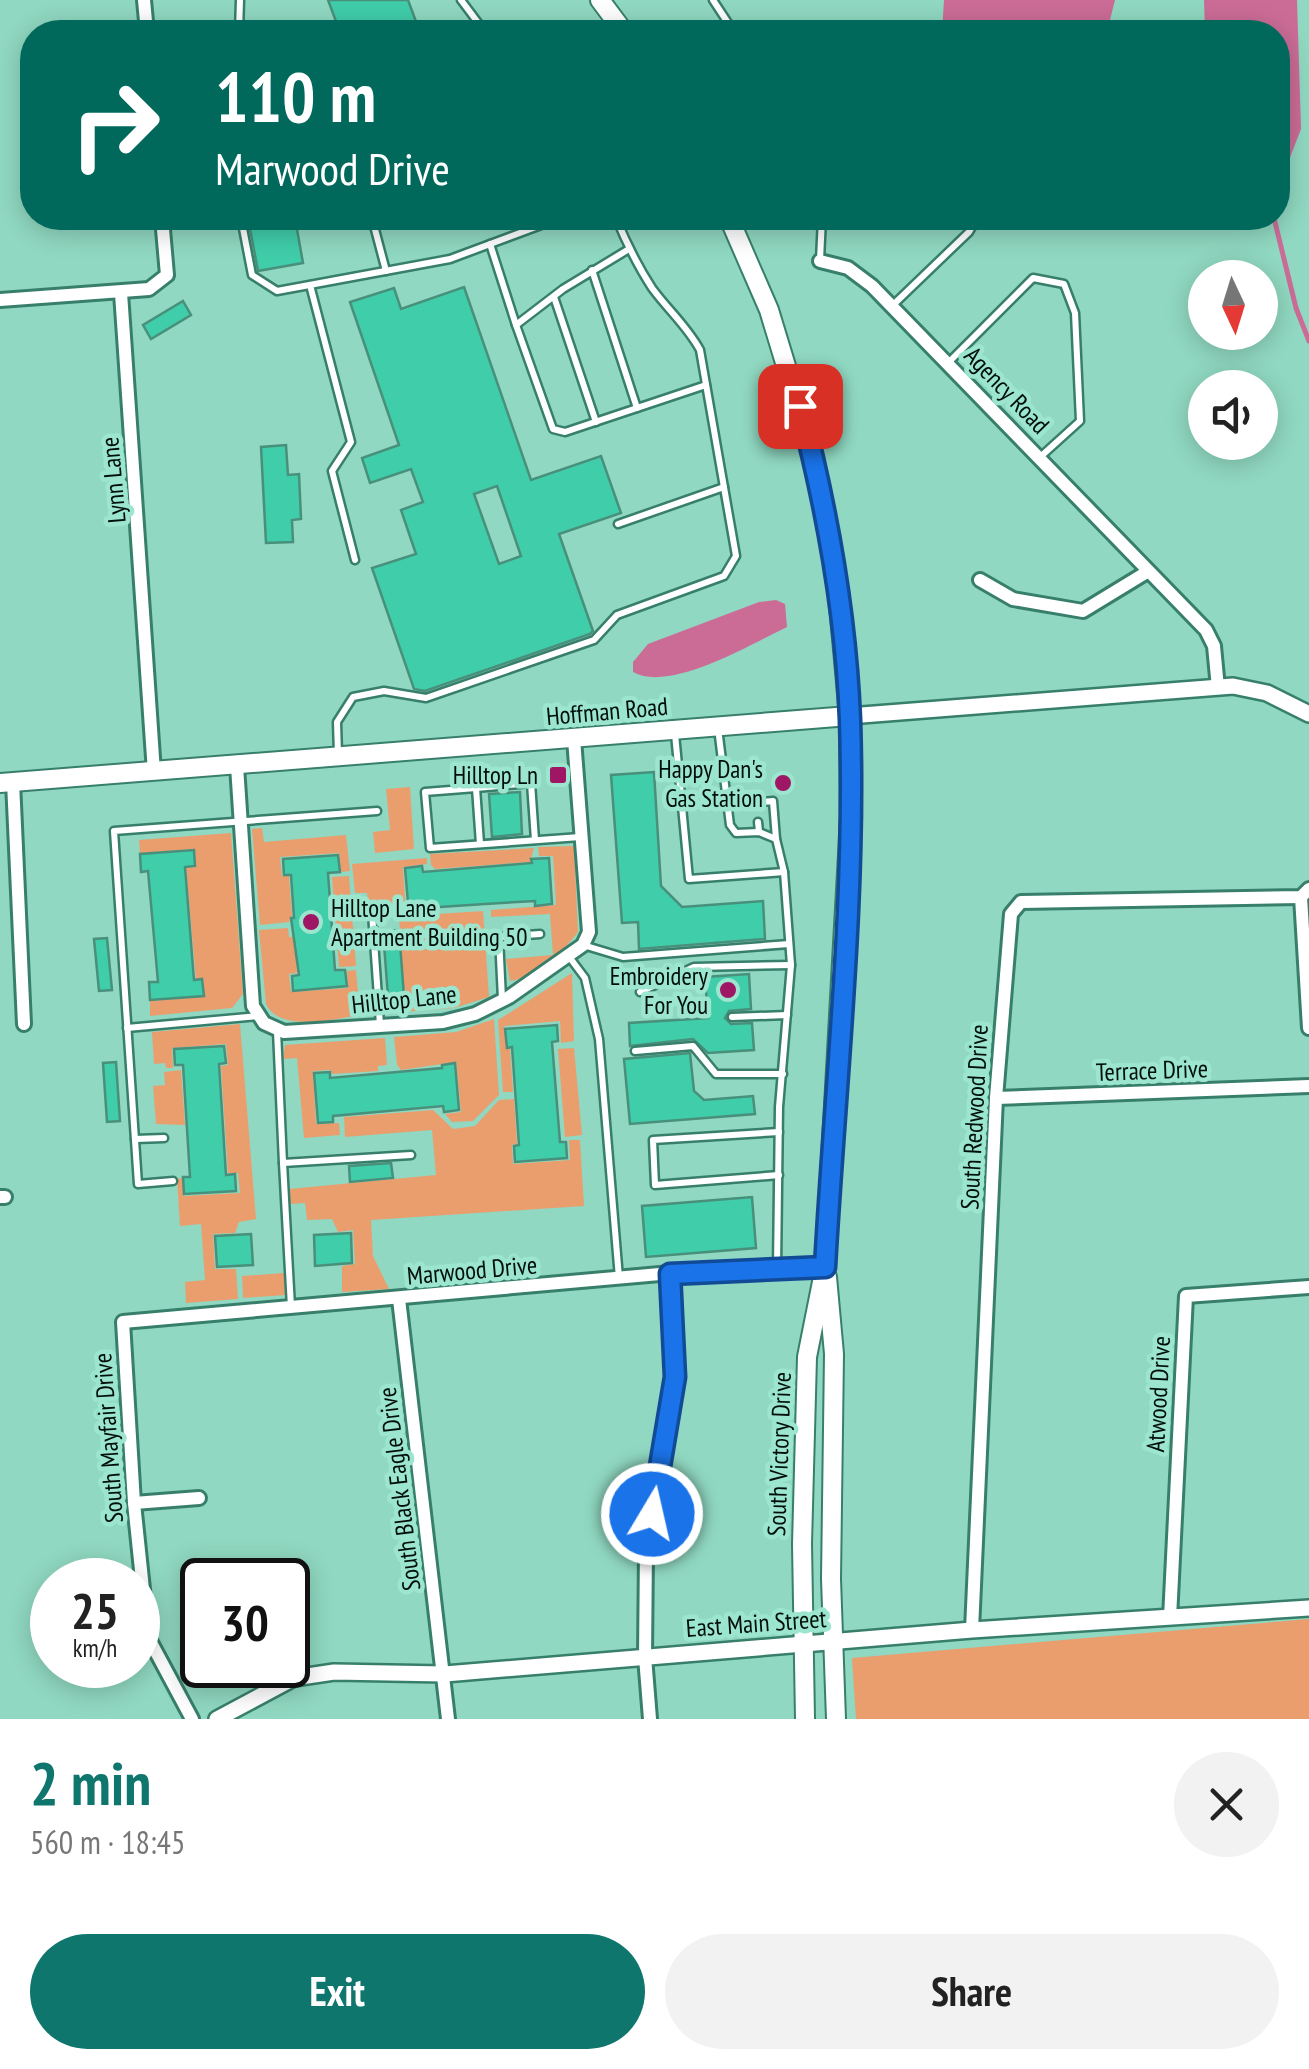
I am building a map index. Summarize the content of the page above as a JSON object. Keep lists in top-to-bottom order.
{
  "streets": {
    "main road": ["Hoffman Road", "South Victory Drive"],
    "street": [
      "Agency Road",
      "Lynn Lane",
      "Hilltop Lane",
      "Terrace Drive",
      "South Redwood Drive",
      "Marwood Drive",
      "Atwood Drive",
      "South Mayfair Drive",
      "South Black Eagle Drive",
      "East Main Street"
    ]
  },
  "crossings": [
    ["Agency Road", "Hoffman Road"],
    ["Lynn Lane", "Hoffman Road"],
    ["Hoffman Road", "South Victory Drive"],
    ["Terrace Drive", "South Redwood Drive"],
    ["South Redwood Drive", "East Main Street"],
    ["Marwood Drive", "South Mayfair Drive"],
    ["Marwood Drive", "South Victory Drive"],
    ["Marwood Drive", "South Black Eagle Drive"],
    ["Atwood Drive", "East Main Street"],
    ["South Victory Drive", "East Main Street"],
    ["South Black Eagle Drive", "East Main Street"]
  ],
  "places": {
    "transit": ["Hilltop Ln"],
    "other": ["Happy Dan's Gas Station", "Hilltop Lane Apartment Building 50", "Embroidery For You"]
  },
  "north": "bottom",
  "page": {
    "turn": ["110 m", "Marwood Drive"],
    "speed": "25 km/h",
    "limit": "30",
    "heading": ["2 min", "560 m · 18:45"],
    "buttons": ["Exit", "Share"]
  }
}
